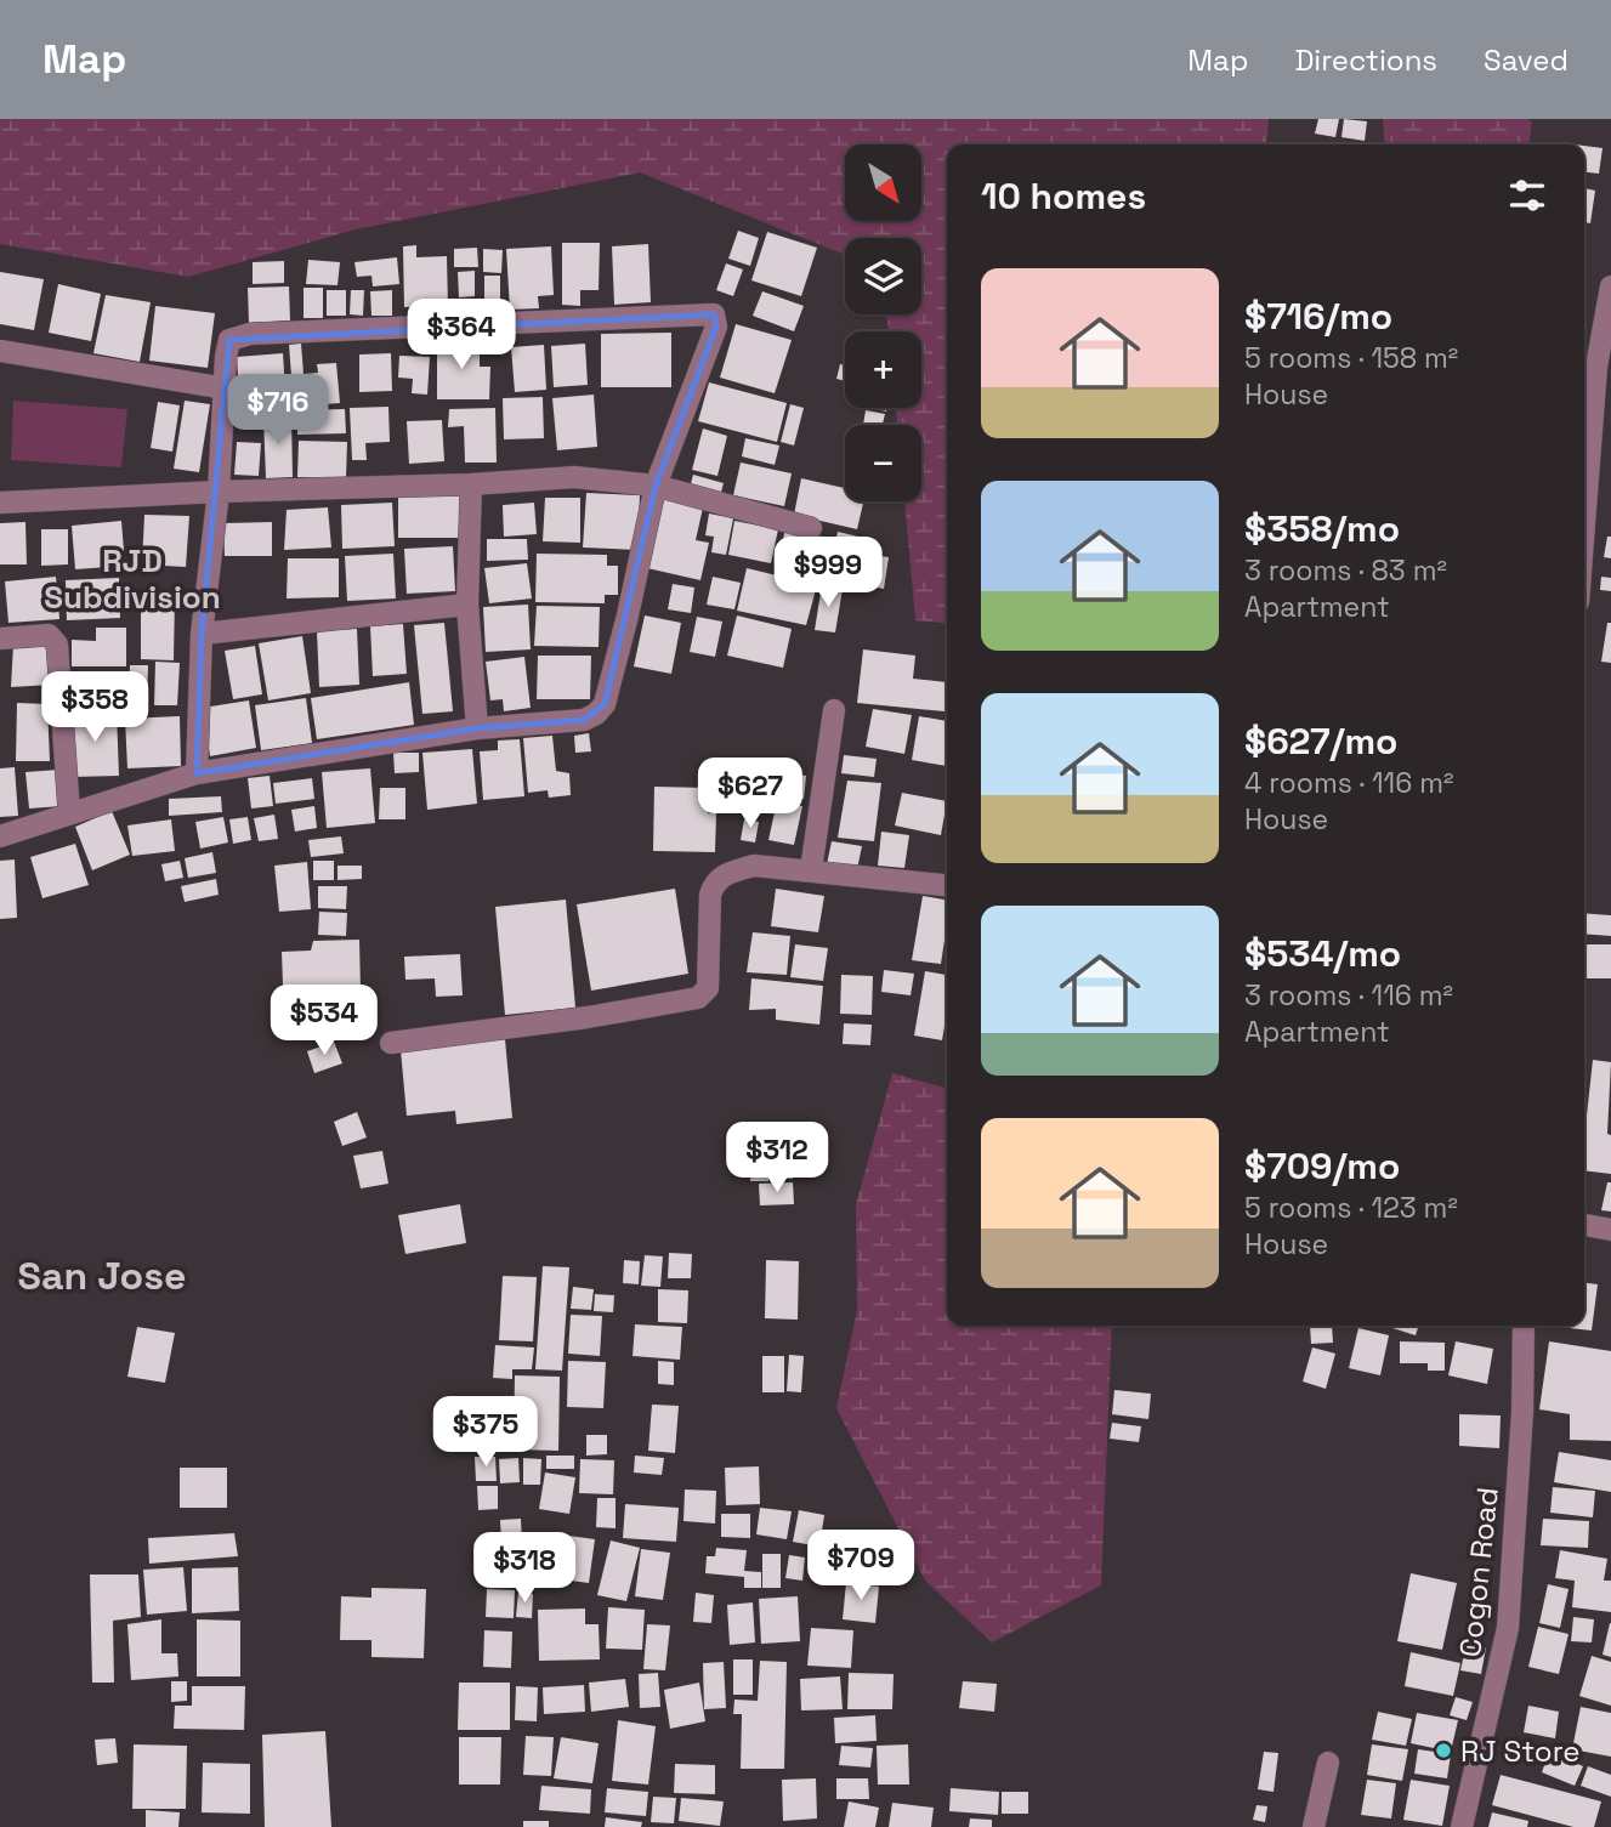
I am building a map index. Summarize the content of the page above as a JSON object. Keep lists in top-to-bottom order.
{
  "streets": {
    "street": ["Cogon Road"]
  },
  "districts": ["RJD Subdivision", "San Jose"],
  "places": ["RJ Store"],
  "north": "bottom right",
  "page": {
    "header": "Map",
    "nav": ["Map", "Directions", "Saved"],
    "map_buttons": ["+", "−"],
    "heading": "10 homes",
    "list": [
      {
        "name": "$716/mo",
        "note": "5 rooms · 158 m² · House"
      },
      {
        "name": "$358/mo",
        "note": "3 rooms · 83 m² · Apartment"
      },
      {
        "name": "$627/mo",
        "note": "4 rooms · 116 m² · House"
      },
      {
        "name": "$534/mo",
        "note": "3 rooms · 116 m² · Apartment"
      },
      {
        "name": "$709/mo",
        "note": "5 rooms · 123 m² · House"
      }
    ],
    "price": [
      "$364",
      "$716",
      "$999",
      "$358",
      "$627",
      "$534",
      "$312",
      "$375",
      "$709",
      "$318"
    ]
  }
}
